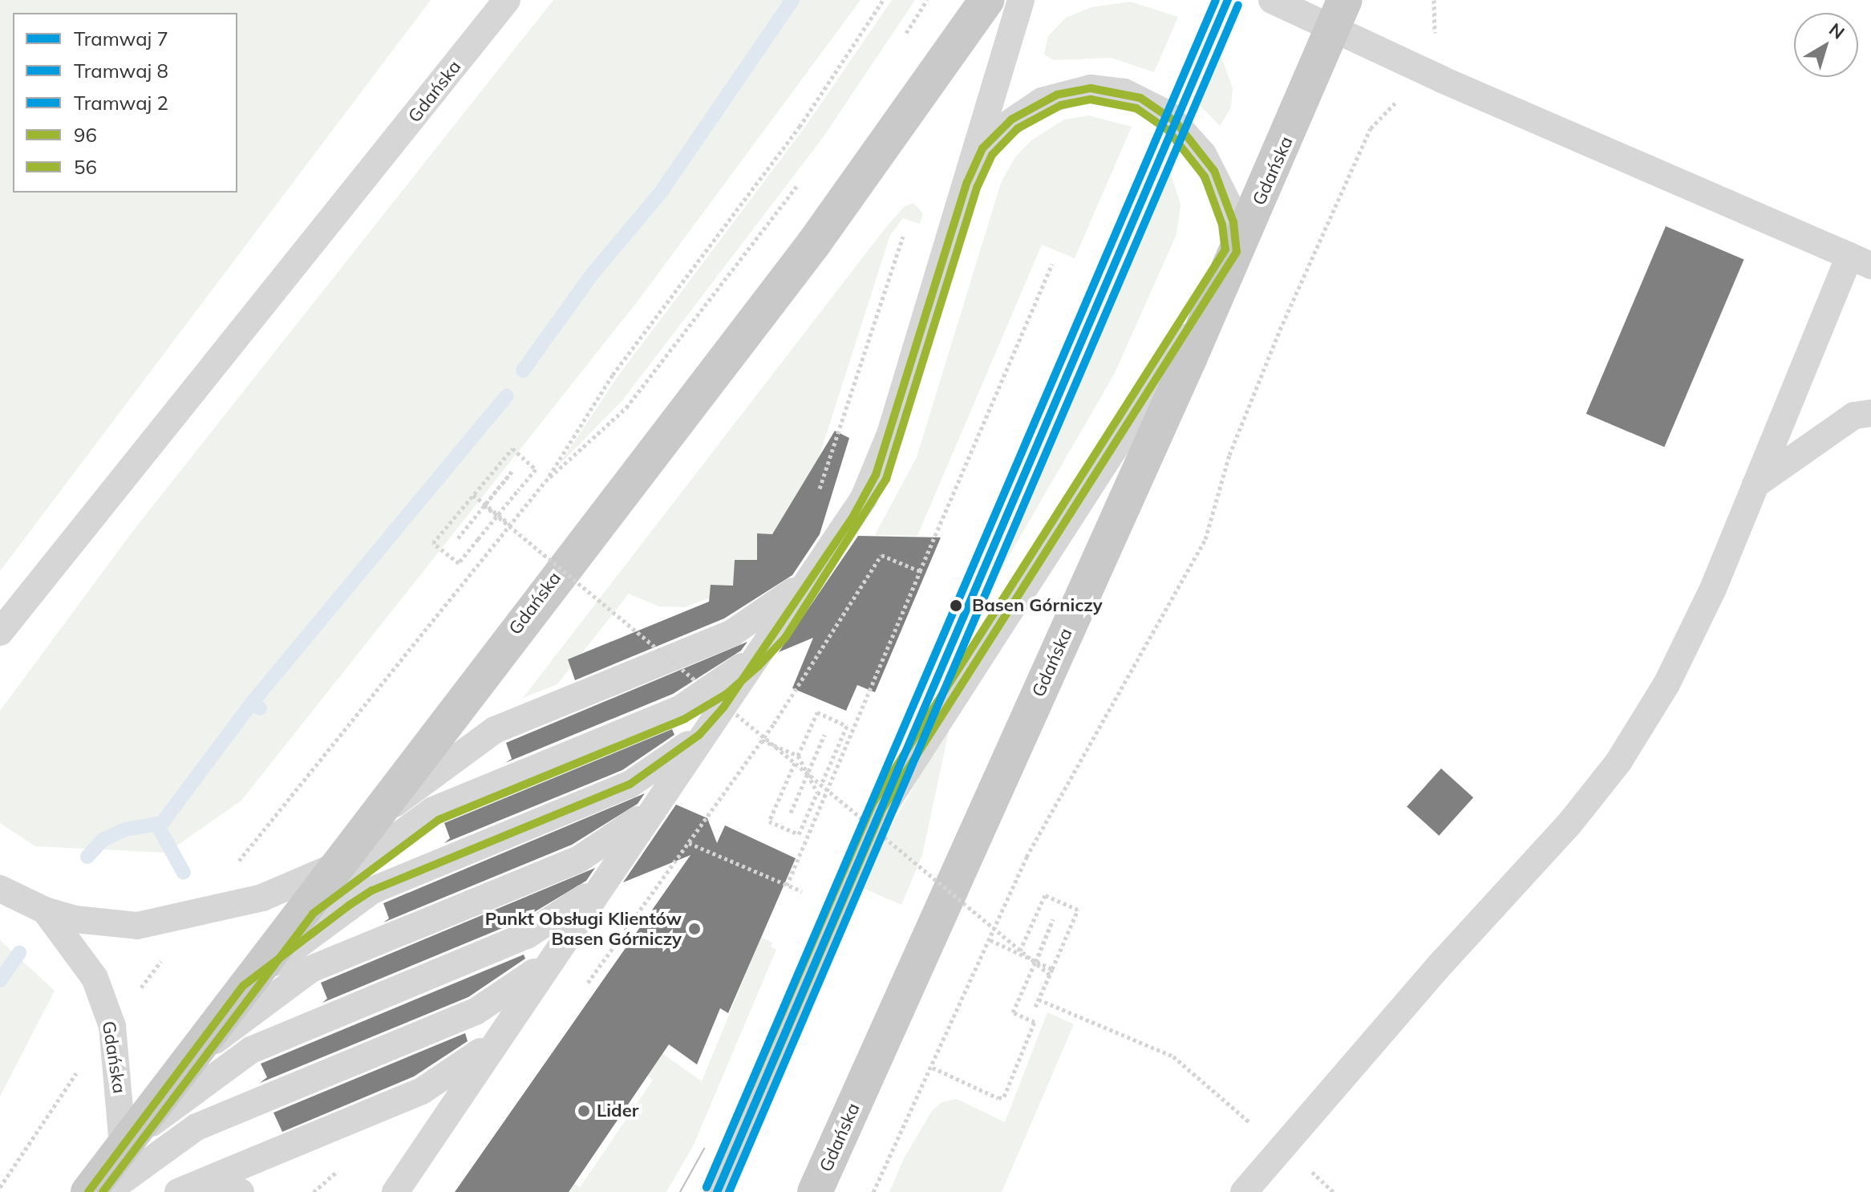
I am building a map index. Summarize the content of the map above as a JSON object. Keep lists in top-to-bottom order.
{
  "streets": {
    "main road": ["Gdańska"]
  },
  "places": ["Basen Górniczy", "Punkt Obsługi Klientów Basen Górniczy", "Lider"],
  "lines": [
    "tram line 7",
    "tram line 2",
    "tram line 8",
    "transit line 96",
    "transit line 56"
  ],
  "legend": [
    "Tramwaj 7",
    "Tramwaj 8",
    "Tramwaj 2",
    "96",
    "56"
  ],
  "north": "top right"
}
